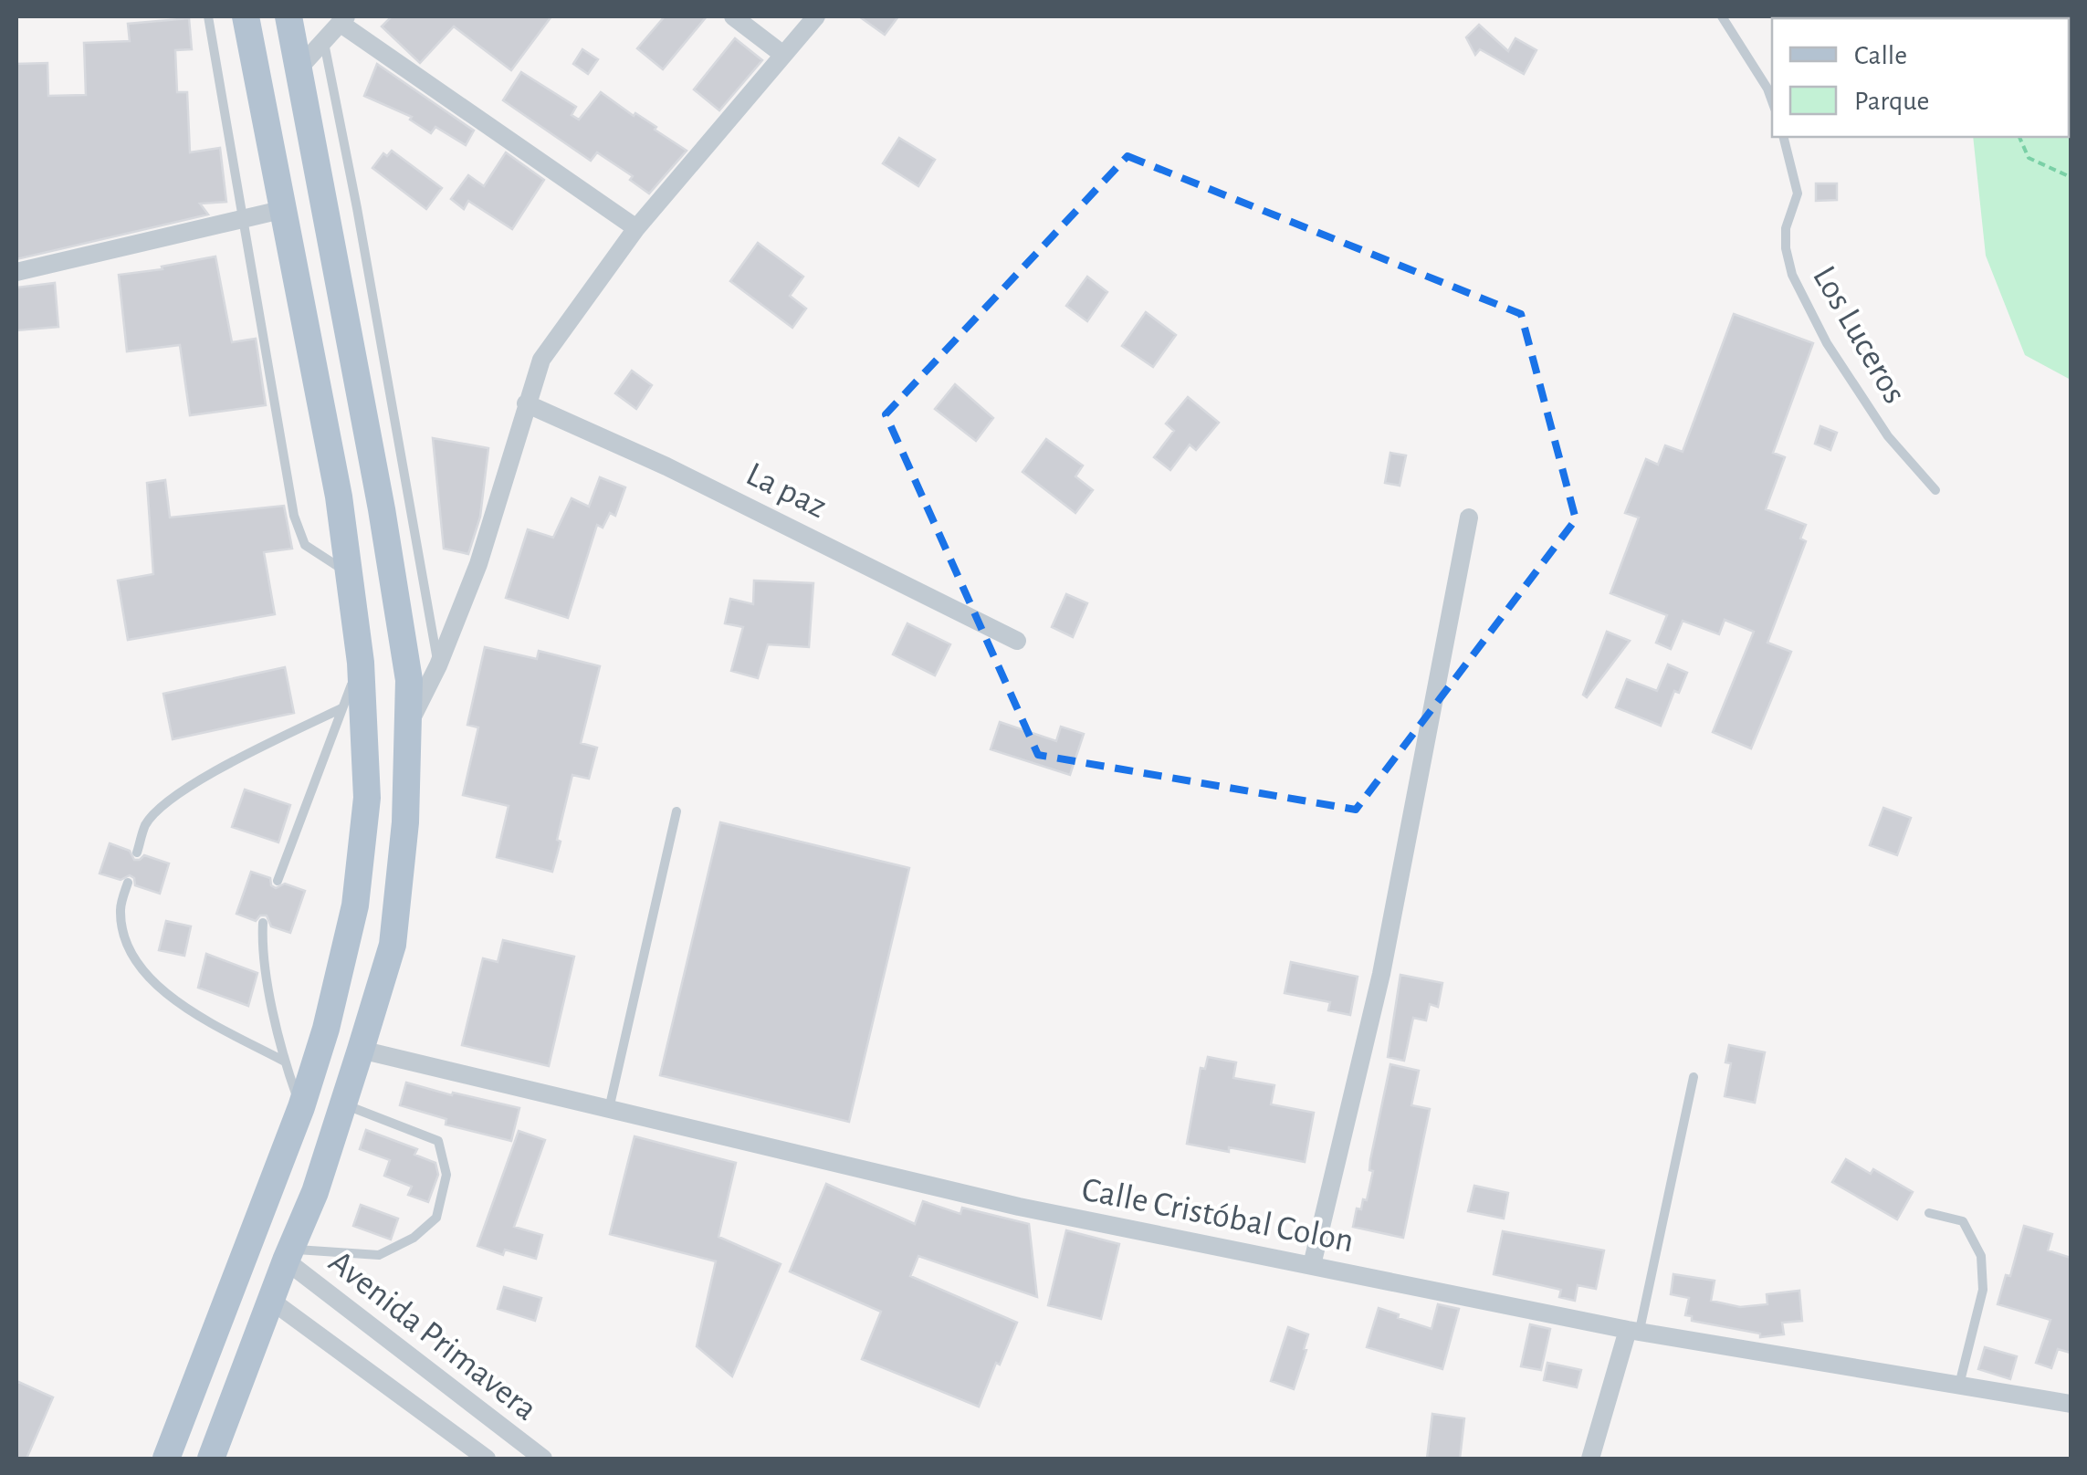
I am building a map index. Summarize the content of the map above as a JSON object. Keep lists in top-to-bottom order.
{
  "streets": {
    "street": ["La paz", "Calle Cristóbal Colon", "Avenida Primavera"],
    "lane": ["Los Luceros"]
  },
  "legend": ["Calle", "Parque"]
}
